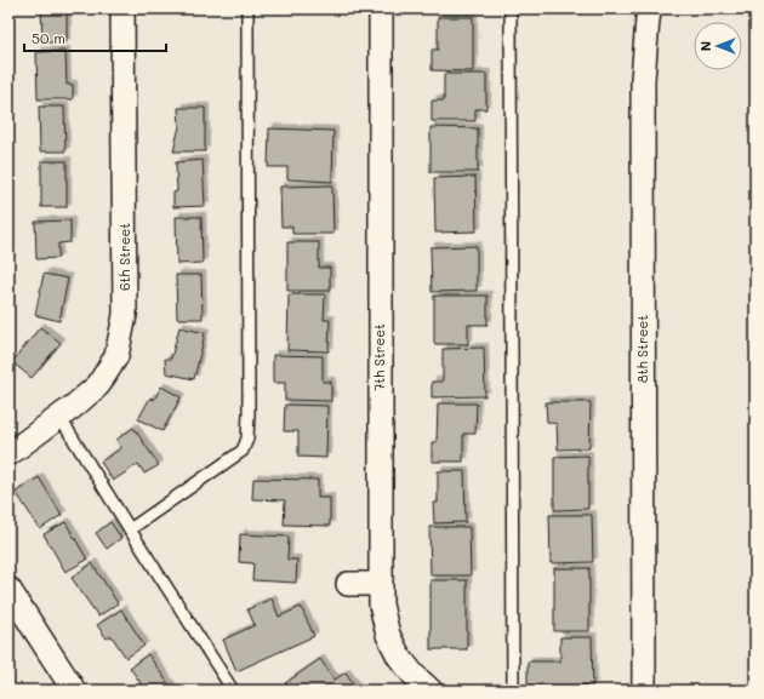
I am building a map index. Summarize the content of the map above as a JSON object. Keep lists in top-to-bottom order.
{
  "streets": {
    "street": ["6th Street", "8th Street", "7th Street"]
  },
  "scale_bar": "50 m",
  "north": "left"
}
